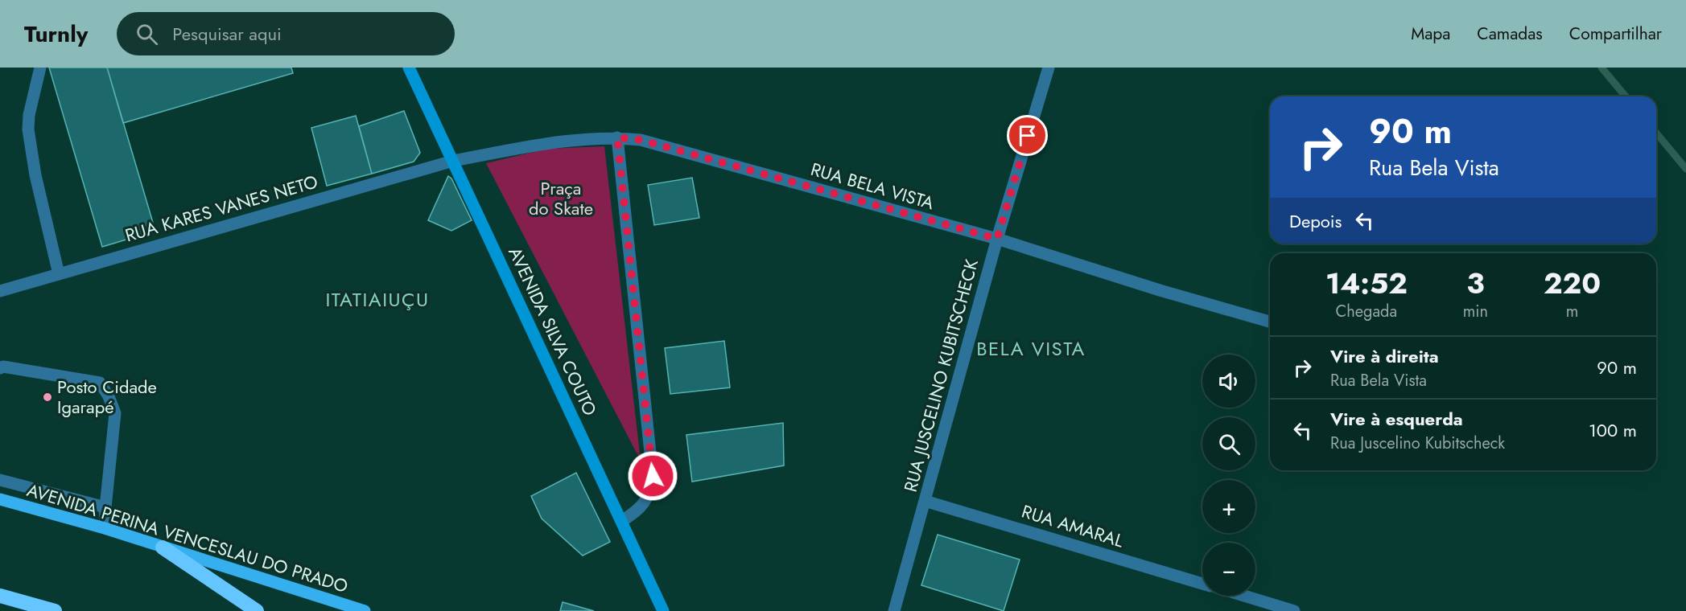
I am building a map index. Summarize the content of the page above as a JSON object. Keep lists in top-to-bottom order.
{
  "streets": {
    "main road": ["AVENIDA SILVA COUTO", "AVENIDA PERINA VENCESLAU DO PRADO"],
    "street": [
      "RUA BELA VISTA",
      "RUA KARES VANES NETO",
      "RUA JUSCELINO KUBITSCHECK",
      "RUA AMARAL"
    ]
  },
  "crossings": [
    ["RUA BELA VISTA", "RUA KARES VANES NETO"],
    ["RUA BELA VISTA", "AVENIDA SILVA COUTO"],
    ["RUA BELA VISTA", "RUA JUSCELINO KUBITSCHECK"],
    ["RUA KARES VANES NETO", "AVENIDA SILVA COUTO"],
    ["RUA JUSCELINO KUBITSCHECK", "RUA AMARAL"]
  ],
  "districts": ["ITATIAIUÇU", "BELA VISTA"],
  "parks": ["Praça do Skate"],
  "places": ["Posto Cidade Igarapé"],
  "page": {
    "header": "Turnly",
    "search": "Pesquisar aqui",
    "nav": ["Mapa", "Camadas", "Compartilhar"],
    "turn": ["90 m", "Rua Bela Vista"],
    "then": "Depois",
    "eta": [
      "14:52",
      "Chegada",
      "3",
      "min",
      "220",
      "m"
    ],
    "list": [
      {
        "name": "Vire à direita",
        "note": "Rua Bela Vista",
        "value": "90 m"
      },
      {
        "name": "Vire à esquerda",
        "note": "Rua Juscelino Kubitscheck",
        "value": "100 m"
      }
    ],
    "map_buttons": ["+", "−"]
  }
}
